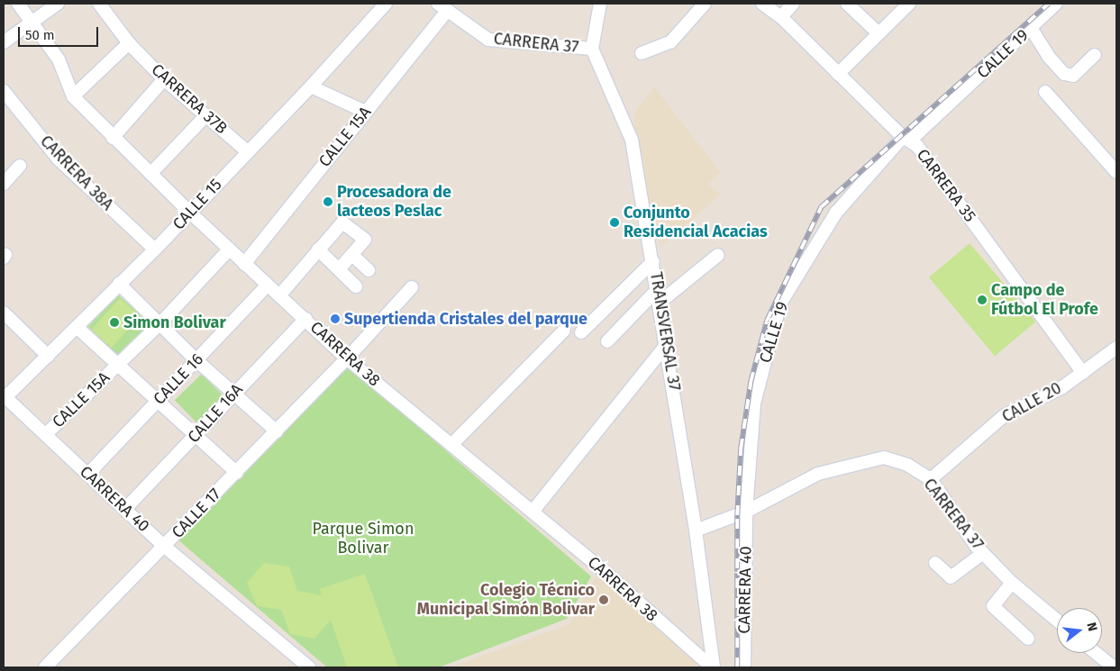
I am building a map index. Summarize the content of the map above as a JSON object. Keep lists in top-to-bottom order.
{
  "streets": {
    "street": [
      "CARRERA 37",
      "CALLE 19",
      "CARRERA 37B",
      "CALLE 15A",
      "CARRERA 38A",
      "CARRERA 35",
      "CALLE 15",
      "TRANSVERSAL 37",
      "CARRERA 38",
      "CALLE 16",
      "CALLE 20",
      "CALLE 16A",
      "CARRERA 40",
      "CALLE 17"
    ]
  },
  "crossings": [
    ["CARRERA 37", "CALLE 19"],
    ["CARRERA 37", "CALLE 15A"],
    ["CARRERA 37", "TRANSVERSAL 37"],
    ["CARRERA 37", "CALLE 20"],
    ["CARRERA 37", "CARRERA 40"],
    ["CALLE 19", "CARRERA 35"],
    ["CALLE 19", "CARRERA 40"],
    ["CARRERA 37B", "CALLE 15"],
    ["CALLE 15A", "CARRERA 38"],
    ["CALLE 15A", "CARRERA 40"],
    ["CARRERA 38A", "CALLE 15"],
    ["CARRERA 35", "CALLE 20"],
    ["CALLE 15", "CARRERA 38"],
    ["CALLE 15", "CARRERA 40"],
    ["TRANSVERSAL 37", "CARRERA 38"],
    ["CARRERA 38", "CALLE 16"],
    ["CARRERA 38", "CALLE 16A"],
    ["CARRERA 38", "CALLE 17"],
    ["CALLE 16", "CARRERA 40"],
    ["CALLE 16A", "CARRERA 40"],
    ["CARRERA 40", "CALLE 17"]
  ],
  "parks": ["Parque Simon Bolivar"],
  "places": [
    "Procesadora de lacteos Peslac",
    "Conjunto Residencial Acacias",
    "Campo de Fútbol El Profe",
    "Supertienda Cristales del parque",
    "Simon Bolivar",
    "Colegio Técnico Municipal Simón Bolivar"
  ],
  "scale_bar": "50 m",
  "north": "right"
}
